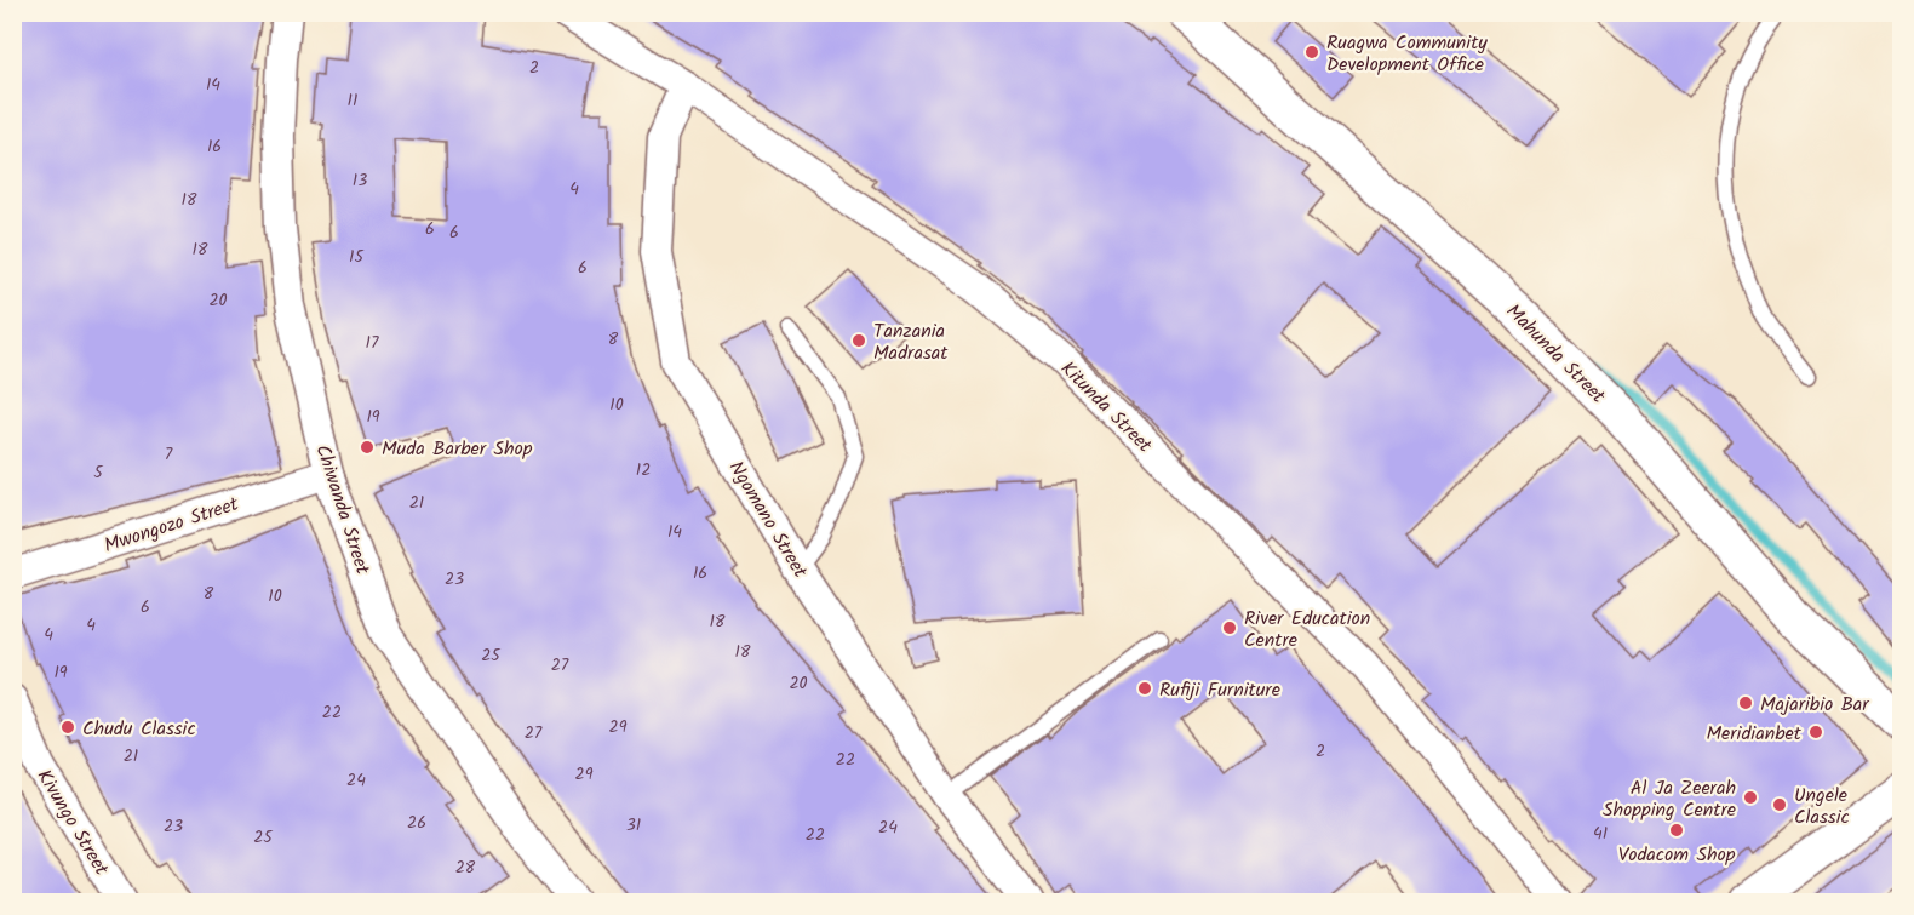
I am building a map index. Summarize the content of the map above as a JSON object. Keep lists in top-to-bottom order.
{
  "streets": {
    "street": [
      "Mahunda Street",
      "Kitunda Street",
      "Chiwanda Street",
      "Ngomano Street",
      "Mwongozo Street",
      "Kivungo Street"
    ]
  },
  "crossings": [
    ["Kitunda Street", "Ngomano Street"],
    ["Chiwanda Street", "Mwongozo Street"]
  ],
  "places": [
    "Ruagwa Community Development Office",
    "Tanzania Madrasat",
    "Muda Barber Shop",
    "River Education Centre",
    "Rufiji Furniture",
    "Majaribio Bar",
    "Chudu Classic",
    "Meridianbet",
    "Al Ja Zeerah Shopping Centre",
    "Ungele Classic",
    "Vodacom Shop"
  ],
  "house_numbers": [
    "2",
    "14",
    "11",
    "16",
    "13",
    "4",
    "18",
    "6",
    "6",
    "18",
    "15",
    "6",
    "20",
    "8",
    "17",
    "10",
    "19",
    "7",
    "12",
    "5",
    "21",
    "14",
    "16",
    "23",
    "8",
    "10",
    "6",
    "18",
    "4",
    "4",
    "18",
    "25",
    "27",
    "19",
    "20",
    "22",
    "29",
    "27",
    "2",
    "21",
    "22",
    "29",
    "24",
    "26",
    "31",
    "23",
    "24",
    "41",
    "22",
    "25",
    "28"
  ]
}
